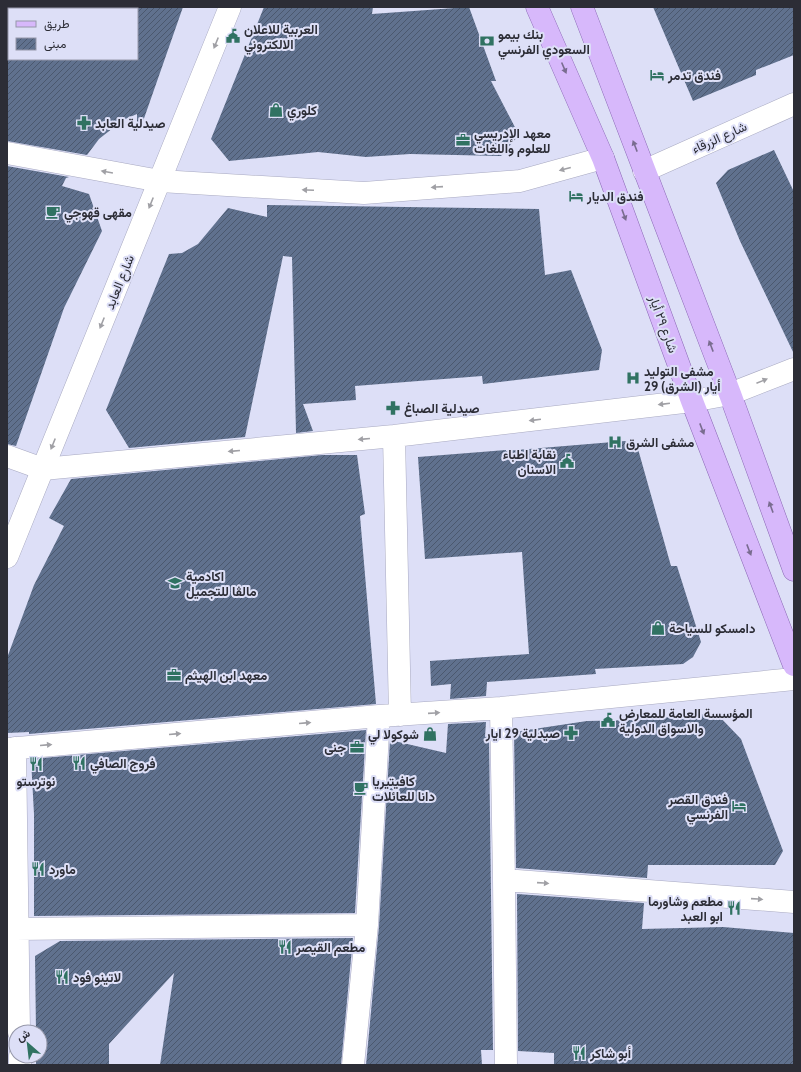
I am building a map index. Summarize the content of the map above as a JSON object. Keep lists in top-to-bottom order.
{
  "streets": {
    "main road": ["شارع ٢٩ أيار"],
    "street": ["شارع الزرقاء", "شارع العابد"]
  },
  "one_way": ["شارع العابد"],
  "places": {
    "public building": ["العربية للاعلان الالكتروني", "نقابة اطباء الاسنان", "المؤسسة العامة للمعارض والاسواق الدولية"],
    "bank": ["بنك بيمو السعودي الفرنسي"],
    "hotel": ["فندق تدمر", "فندق الديار", "فندق القصر الفرنسي"],
    "shop": ["كلوري", "دامسكو للسياحة", "شوكولا لي"],
    "pharmacy": ["صيدلية العابد", "صيدلية الصباغ", "صيدلية 29 ايار"],
    "office": ["معهد الإدريسي للعلوم واللغات", "معهد ابن الهيثم", "جنى"],
    "cafe": ["مقهى قهوجي", "كافيتيريا دانا للعائلات"],
    "hospital": ["مشفى التوليد 29 أيار (الشرق)", "مشفى الشرق"],
    "school or university": ["اكادمية مالڤا للتجميل"],
    "restaurant": [
      "فروج الصافي",
      "نوترستو",
      "ماورد",
      "مطعم وشاورما ابو العبد",
      "مطعم القيصر",
      "لاتينو فود",
      "أبو شاكر"
    ]
  },
  "legend": ["طريق", "مبنى"],
  "north": "top left"
}
